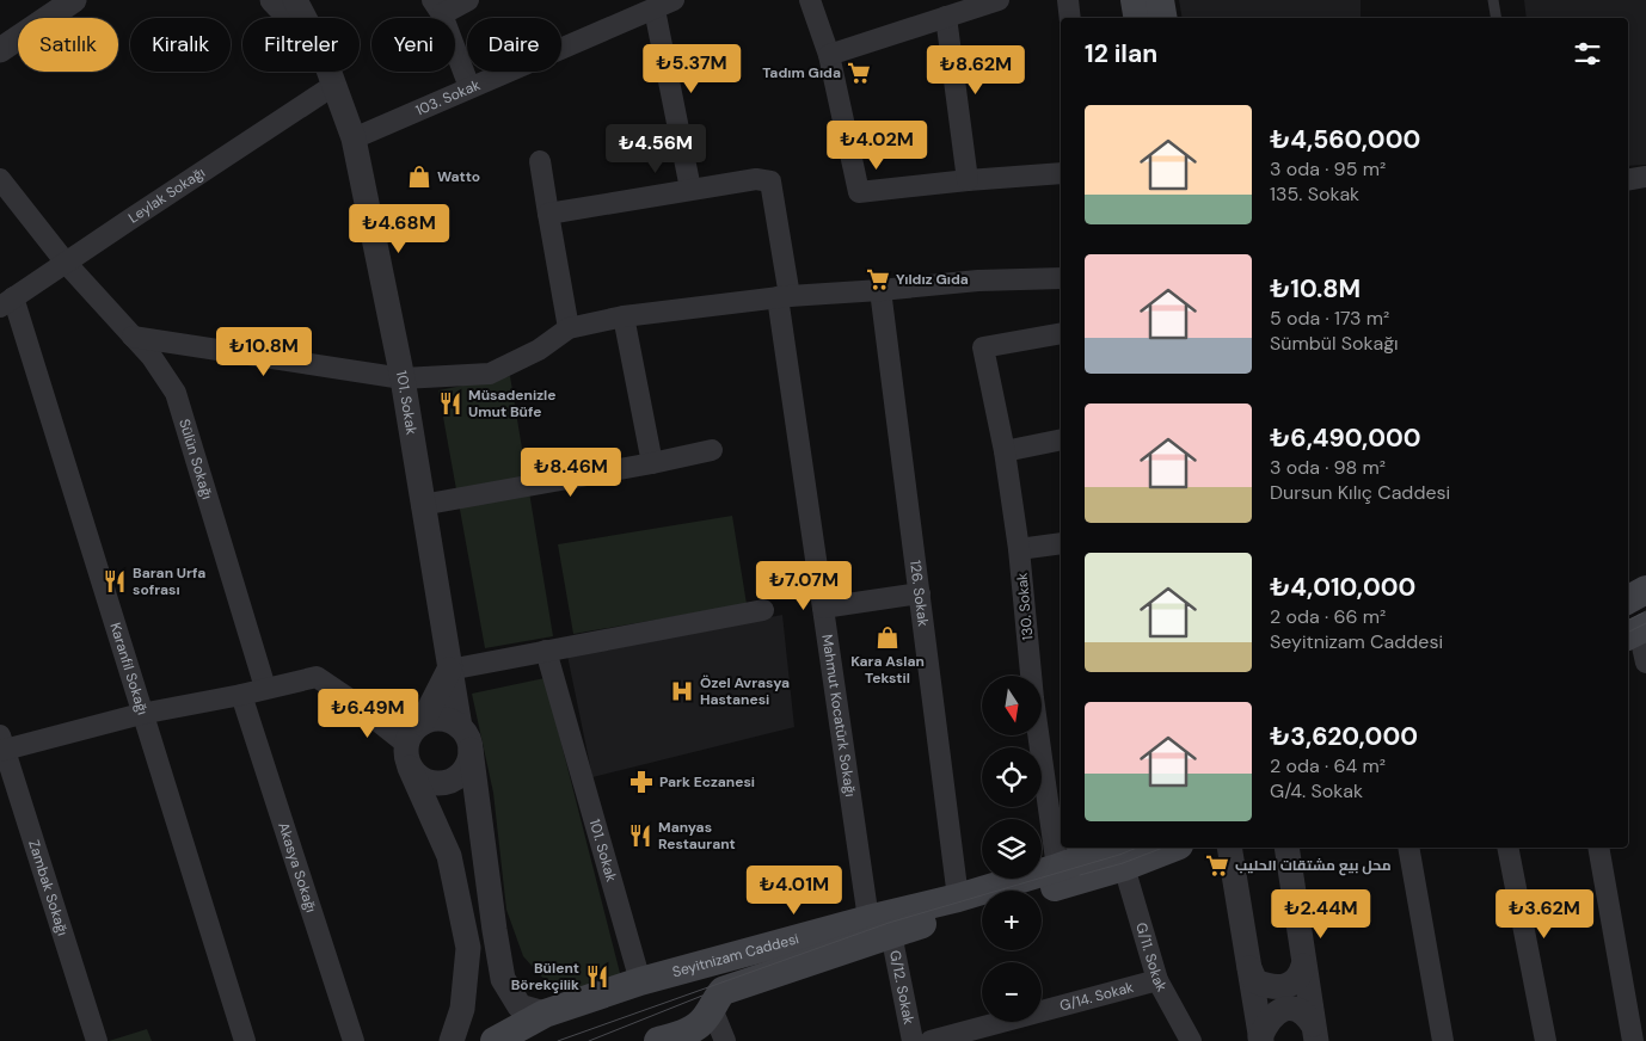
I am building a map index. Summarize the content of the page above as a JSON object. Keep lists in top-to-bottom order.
{
  "streets": {
    "main road": ["Seyitnizam Caddesi"],
    "street": [
      "103. Sokak",
      "Leylak Sokağı",
      "101. Sokak",
      "Sülün Sokağı",
      "126. Sokak",
      "130. Sokak",
      "Karanfil Sokağı",
      "Mahmut Kocatürk Sokağı",
      "Akasya Sokağı",
      "Zambak Sokağı",
      "G/11. Sokak",
      "G/12. Sokak",
      "G/14. Sokak"
    ]
  },
  "crossings": [
    ["103. Sokak", "101. Sokak"],
    ["Leylak Sokağı", "101. Sokak"],
    ["Leylak Sokağı", "Sülün Sokağı"],
    ["Leylak Sokağı", "Karanfil Sokağı"],
    ["101. Sokak", "Seyitnizam Caddesi"],
    ["126. Sokak", "Seyitnizam Caddesi"],
    ["130. Sokak", "Seyitnizam Caddesi"],
    ["Mahmut Kocatürk Sokağı", "Seyitnizam Caddesi"],
    ["Mahmut Kocatürk Sokağı", "G/12. Sokak"],
    ["Seyitnizam Caddesi", "G/11. Sokak"],
    ["Seyitnizam Caddesi", "G/12. Sokak"],
    ["G/11. Sokak", "G/14. Sokak"]
  ],
  "places": {
    "supermarket": ["Tadım Gıda", "Yıldız Gıda", "محل بيع مشتقات الحليب"],
    "shop": ["Watto", "Kara Aslan Tekstil"],
    "restaurant": [
      "Müsadenizle Umut Büfe",
      "Baran Urfa sofrası",
      "Manyas Restaurant",
      "Bülent Börekçilik"
    ],
    "hospital": ["Özel Avrasya Hastanesi"],
    "pharmacy": ["Park Eczanesi"]
  },
  "north": "bottom",
  "page": {
    "chip": [
      "Satılık",
      "Kiralık",
      "Filtreler",
      "Yeni",
      "Daire"
    ],
    "heading": "12 ilan",
    "price": [
      "₺5.37M",
      "₺8.62M",
      "₺4.02M",
      "₺4.56M",
      "₺4.68M",
      "₺10.8M",
      "₺8.46M",
      "₺7.07M",
      "₺6.49M",
      "₺4.01M",
      "₺2.44M",
      "₺3.62M"
    ],
    "list": [
      {
        "name": "₺4,560,000",
        "note": "3 oda · 95 m² · 135. Sokak"
      },
      {
        "name": "₺10.8M",
        "note": "5 oda · 173 m² · Sümbül Sokağı"
      },
      {
        "name": "₺6,490,000",
        "note": "3 oda · 98 m² · Dursun Kılıç Caddesi"
      },
      {
        "name": "₺4,010,000",
        "note": "2 oda · 66 m² · Seyitnizam Caddesi"
      },
      {
        "name": "₺3,620,000",
        "note": "2 oda · 64 m² · G/4. Sokak"
      }
    ],
    "map_buttons": ["+", "−"]
  }
}
